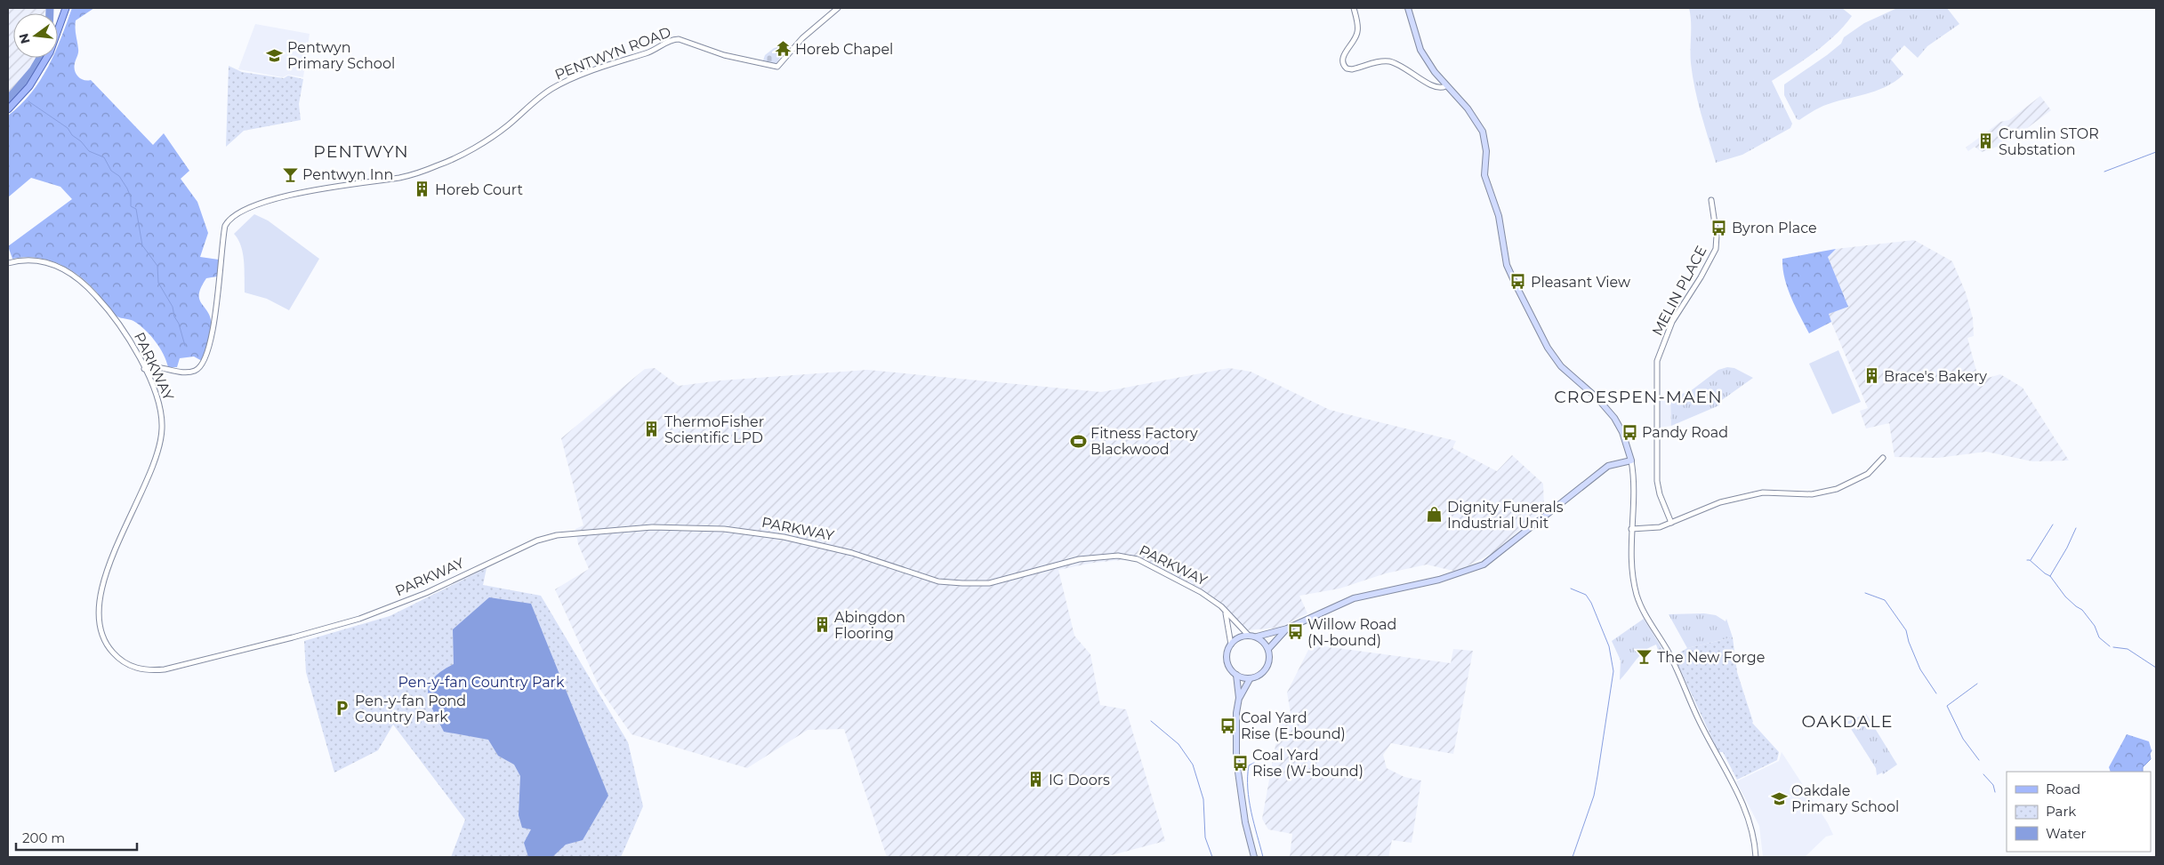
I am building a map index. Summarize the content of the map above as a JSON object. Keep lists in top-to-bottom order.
{
  "streets": {
    "street": ["PENTWYN ROAD", "MELIN PLACE", "PARKWAY"]
  },
  "crossings": [
    ["PENTWYN ROAD", "PARKWAY"]
  ],
  "districts": ["PENTWYN", "CROESPEN-MAEN", "OAKDALE"],
  "parks": ["Pen-y-fan Country Park"],
  "places": {
    "temple": ["Horeb Chapel"],
    "school or university": ["Pentwyn Primary School", "Oakdale Primary School"],
    "building": [
      "Crumlin STOR Substation",
      "Horeb Court",
      "Brace's Bakery",
      "ThermoFisher Scientific LPD",
      "Abingdon Flooring",
      "IG Doors"
    ],
    "bar": ["Pentwyn Inn", "The New Forge"],
    "bus stop": [
      "Byron Place",
      "Pleasant View",
      "Pandy Road",
      "Willow Road (N-bound)",
      "Coal Yard Rise (E-bound)",
      "Coal Yard Rise (W-bound)"
    ],
    "sports": ["Fitness Factory Blackwood"],
    "shop": ["Dignity Funerals Industrial Unit"],
    "parking": ["Pen-y-fan Pond Country Park"]
  },
  "legend": ["Road", "Park", "Water"],
  "scale_bar": "200 m",
  "north": "left"
}
